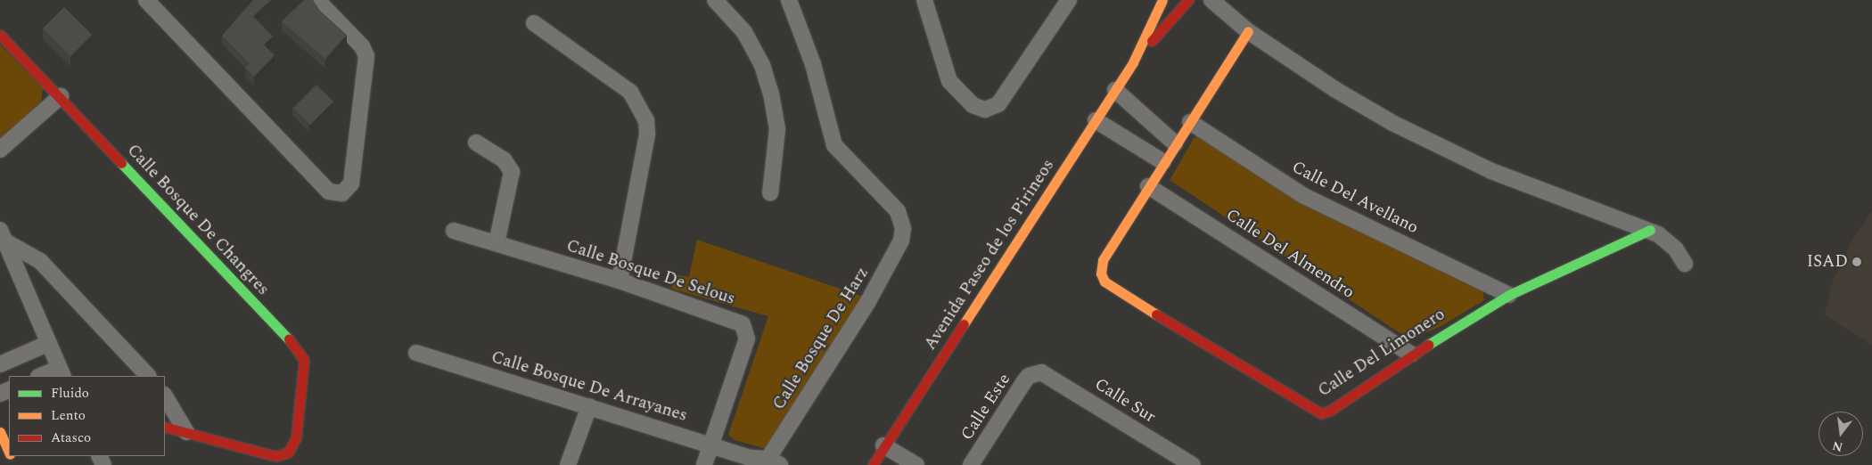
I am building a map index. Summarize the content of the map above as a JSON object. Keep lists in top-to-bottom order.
{
  "streets": {
    "street": [
      "Calle Del Avellano",
      "Calle Bosque De Changres",
      "Calle Del Almendro",
      "Avenida Paseo de los Pirineos",
      "Calle Bosque De Selous",
      "Calle Bosque De Harz",
      "Calle Del Limonero",
      "Calle Bosque De Arrayanes",
      "Calle Sur",
      "Calle Este"
    ]
  },
  "crossings": [
    ["Calle Del Avellano", "Calle Del Limonero"],
    ["Calle Del Almendro", "Calle Del Limonero"],
    ["Calle Bosque De Selous", "Calle Bosque De Arrayanes"],
    ["Calle Bosque De Harz", "Calle Bosque De Arrayanes"],
    ["Calle Sur", "Calle Este"]
  ],
  "places": ["ISAD"],
  "legend": ["Fluido", "Lento", "Atasco"],
  "north": "bottom"
}
